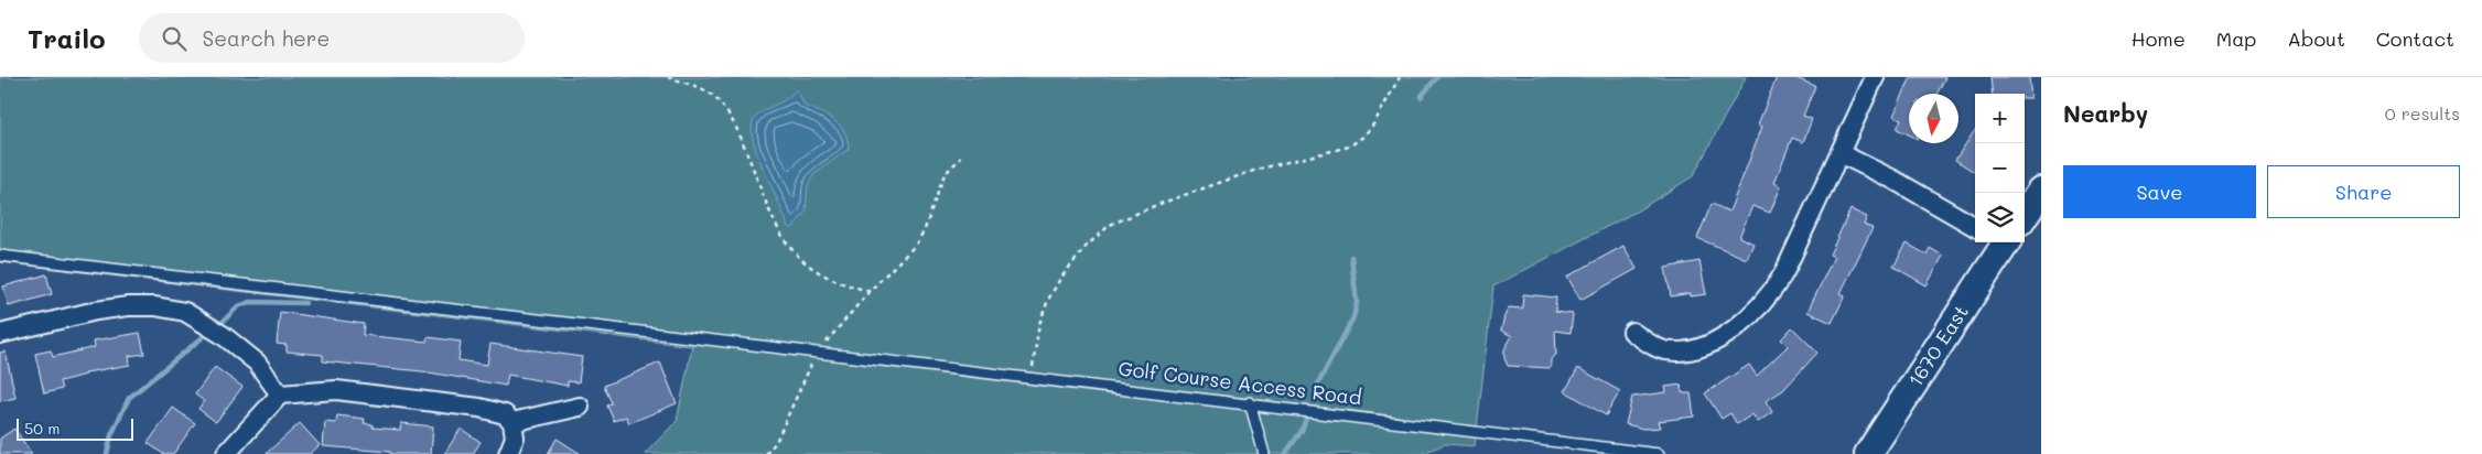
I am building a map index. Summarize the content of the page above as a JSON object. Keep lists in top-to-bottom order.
{
  "streets": {
    "main road": ["1670 East"],
    "lane": ["Golf Course Access Road"]
  },
  "scale_bar": "50 m",
  "north": "bottom",
  "page": {
    "header": "Trailo",
    "search": "Search here",
    "nav": [
      "Home",
      "Map",
      "About",
      "Contact"
    ],
    "heading": ["Nearby", "0 results"],
    "map_buttons": ["+", "−"],
    "buttons": ["Save", "Share"],
    "scale": "50 m"
  }
}
